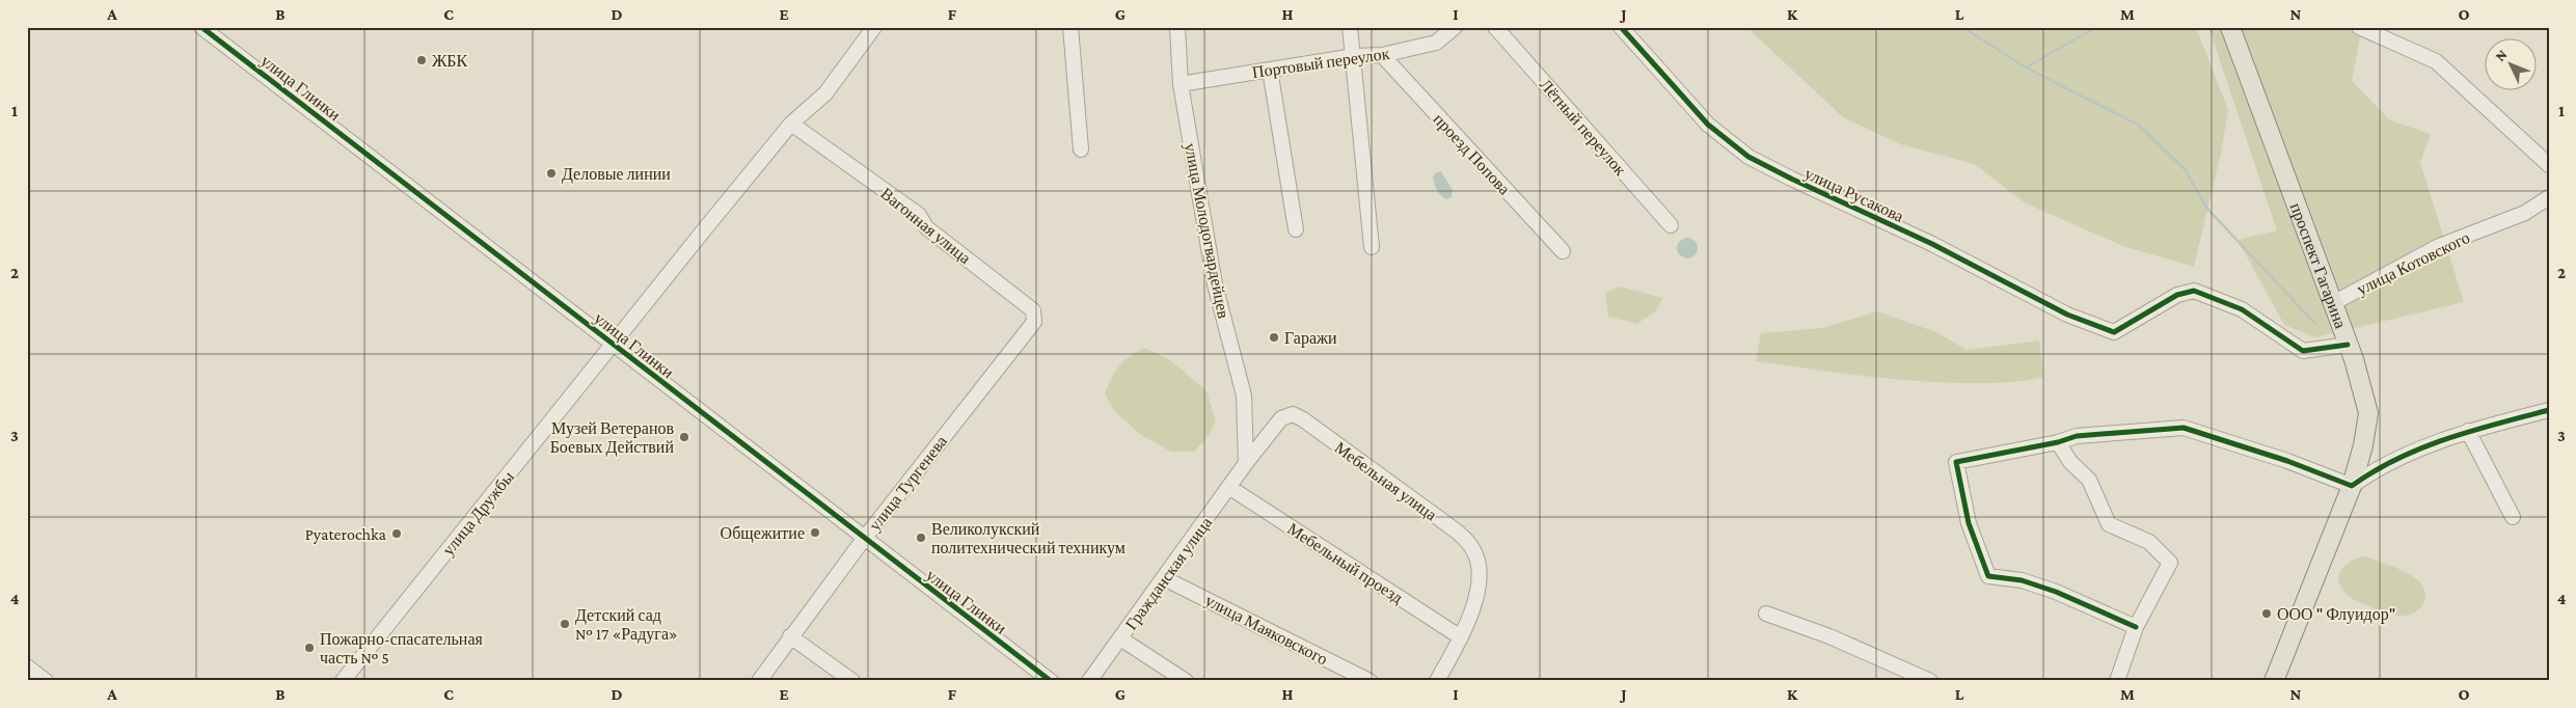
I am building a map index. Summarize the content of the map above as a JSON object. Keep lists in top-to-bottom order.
{
  "streets": {
    "main road": ["проспект Гагарина"],
    "street": [
      "Портовый переулок",
      "улица Глинки",
      "Лётный переулок",
      "проезд Попова",
      "улица Русакова",
      "Вагонная улица",
      "улица Молодогвардейцев",
      "улица Котовского",
      "Мебельная улица",
      "улица Тургенева",
      "улица Дружбы",
      "Мебельный проезд",
      "Гражданская улица",
      "улица Маяковского"
    ]
  },
  "crossings": [
    ["Портовый переулок", "проезд Попова"],
    ["Портовый переулок", "улица Молодогвардейцев"],
    ["улица Глинки", "улица Тургенева"],
    ["улица Глинки", "улица Дружбы"],
    ["улица Русакова", "проспект Гагарина"],
    ["Вагонная улица", "улица Тургенева"],
    ["Вагонная улица", "улица Дружбы"],
    ["улица Молодогвардейцев", "Гражданская улица"],
    ["улица Котовского", "проспект Гагарина"],
    ["Мебельная улица", "Мебельный проезд"],
    ["Мебельная улица", "Гражданская улица"],
    ["Мебельный проезд", "Гражданская улица"],
    ["Гражданская улица", "улица Маяковского"]
  ],
  "places": [
    "ЖБК",
    "Деловые линии",
    "Гаражи",
    "Музей Ветеранов Боевых Действий",
    "Общежитие",
    "Pyaterochka",
    "Великолукский политехнический техникум",
    "ООО \" Флуидор\"",
    "Детский сад № 17 «Радуга»",
    "Пожарно-спасательная часть № 5"
  ],
  "north": "top left",
  "grid": {
    "columns": [
      "A",
      "B",
      "C",
      "D",
      "E",
      "F",
      "G",
      "H",
      "I",
      "J",
      "K",
      "L",
      "M",
      "N",
      "O"
    ],
    "rows": [
      "1",
      "2",
      "3",
      "4"
    ]
  }
}
